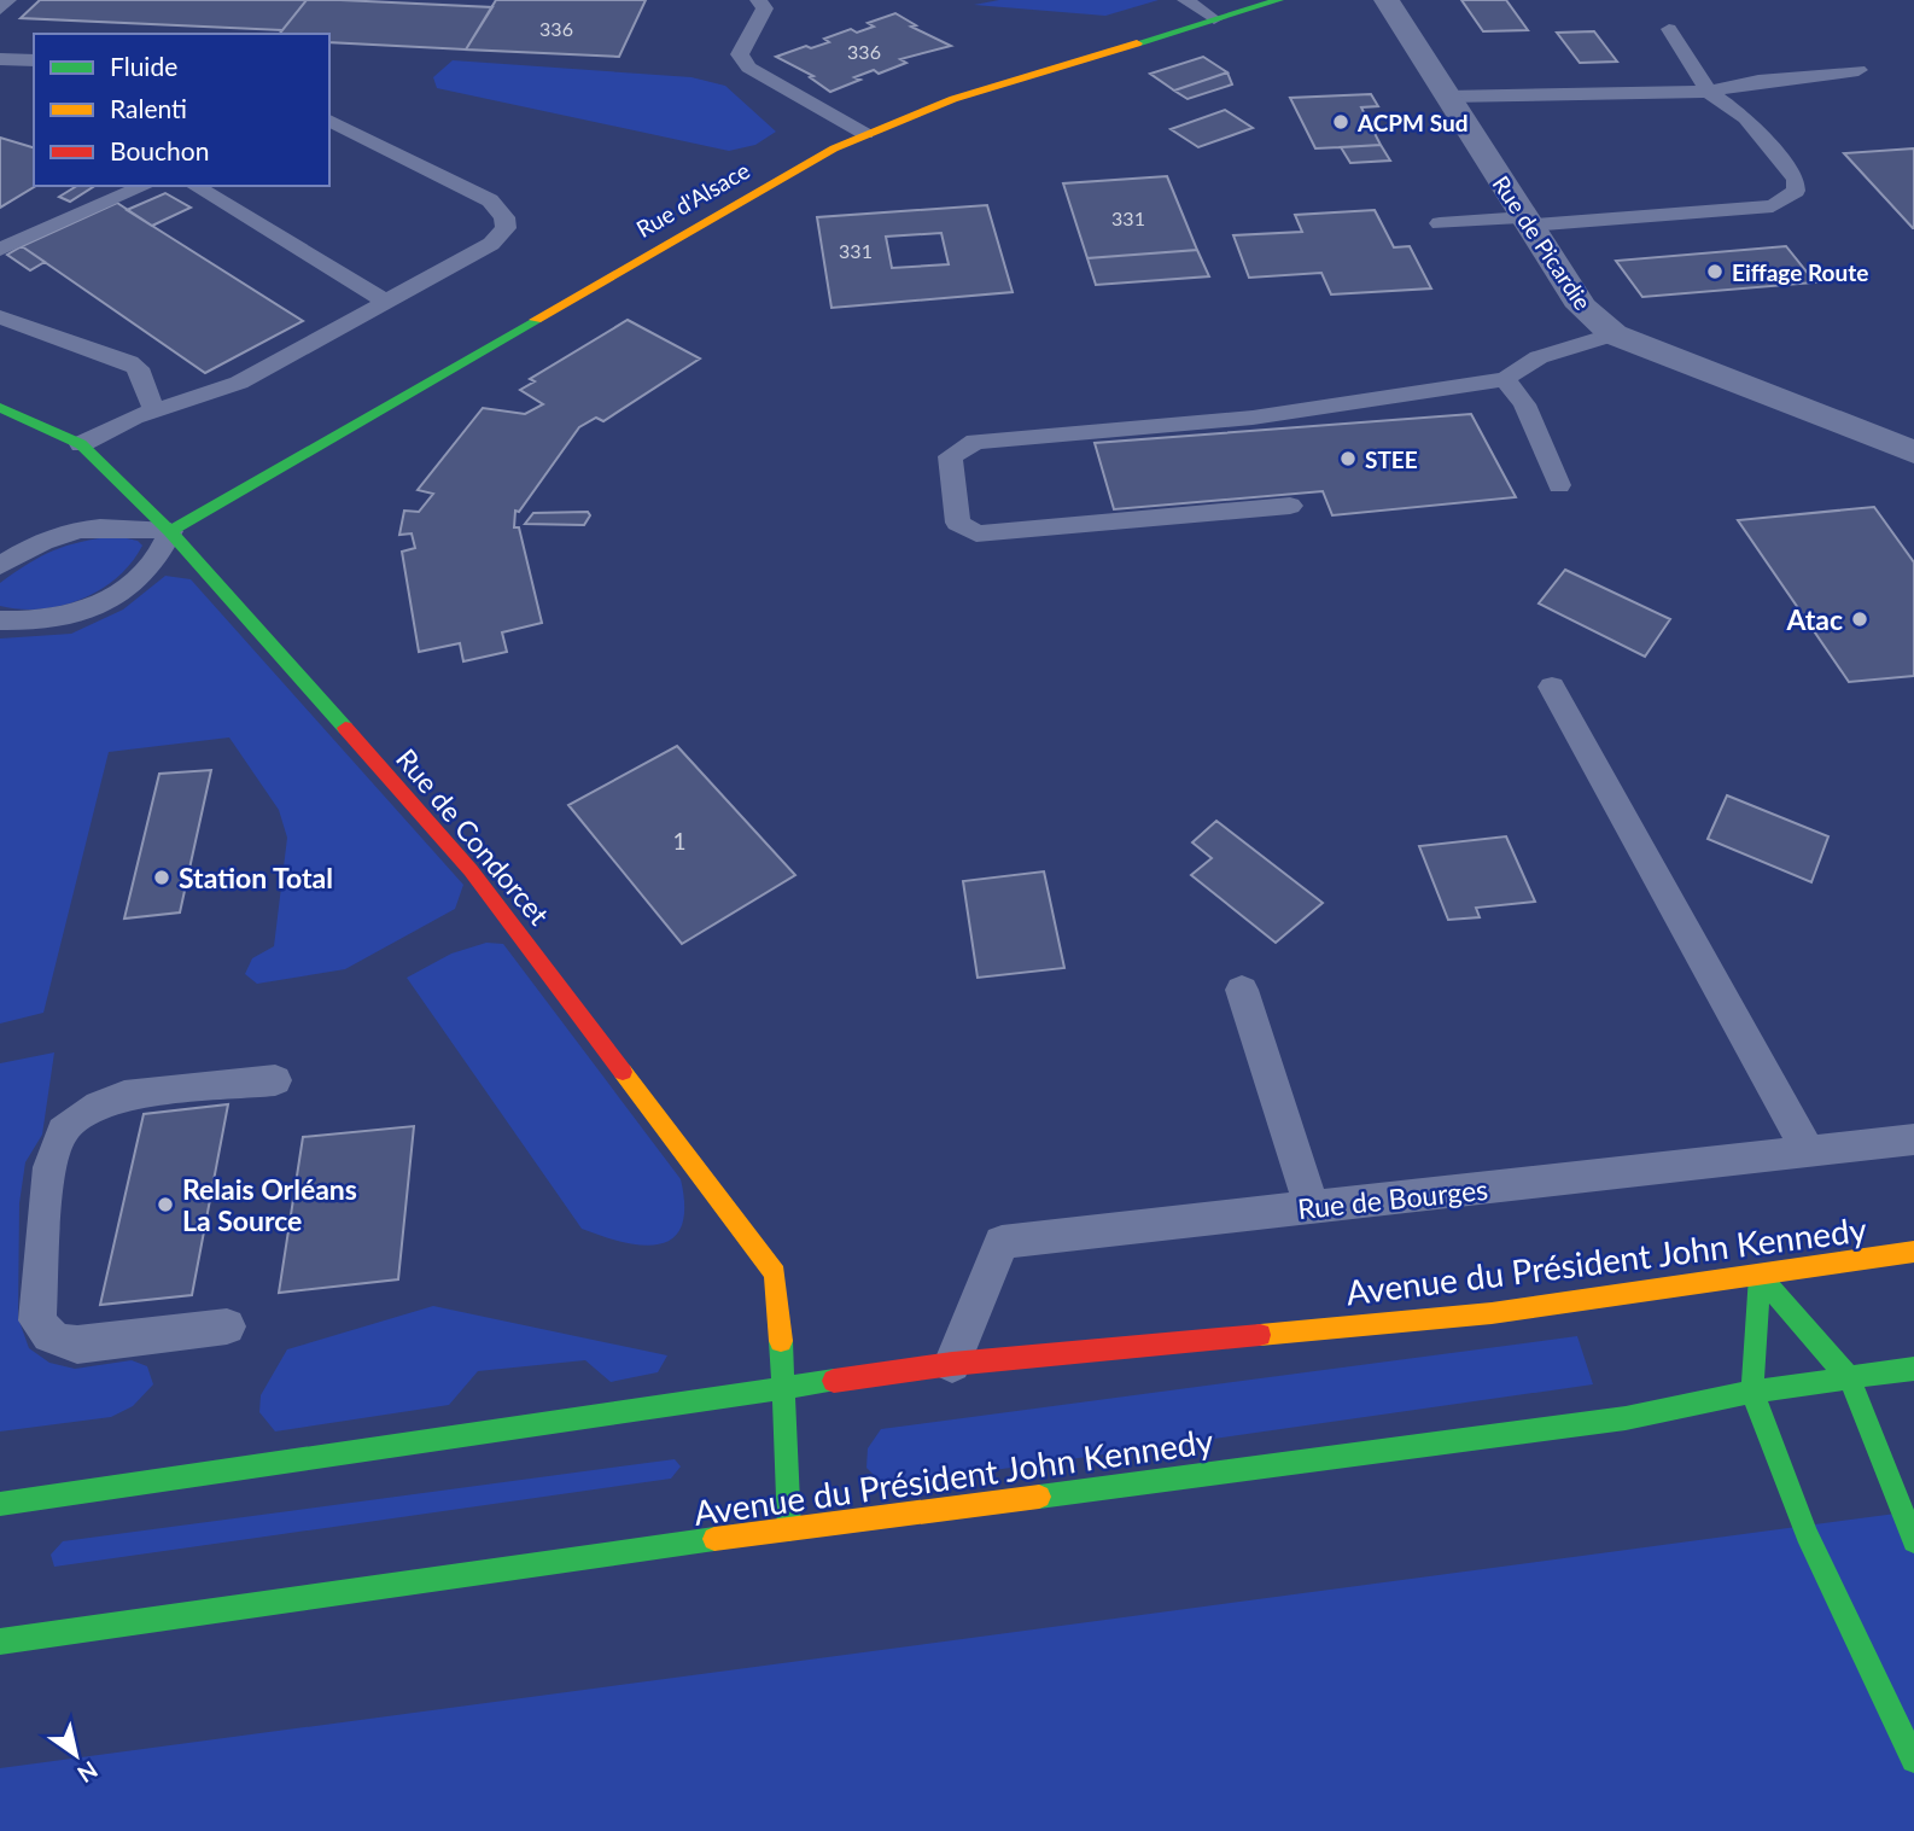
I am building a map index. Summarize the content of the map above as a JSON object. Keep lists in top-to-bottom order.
{
  "streets": {
    "street": [
      "Rue d'Alsace",
      "Rue de Picardie",
      "Rue de Condorcet",
      "Avenue du Président John Kennedy"
    ],
    "lane": ["Rue de Bourges"]
  },
  "crossings": [
    ["Rue d'Alsace", "Rue de Condorcet"],
    ["Rue de Condorcet", "Avenue du Président John Kennedy"],
    ["Rue de Bourges", "Avenue du Président John Kennedy"]
  ],
  "places": [
    "ACPM Sud",
    "Eiffage Route",
    "STEE",
    "Atac",
    "Station Total",
    "Relais Orléans La Source"
  ],
  "house_numbers": [
    "336",
    "336",
    "331",
    "331",
    "1"
  ],
  "legend": ["Fluide", "Ralenti", "Bouchon"],
  "north": "bottom right"
}
